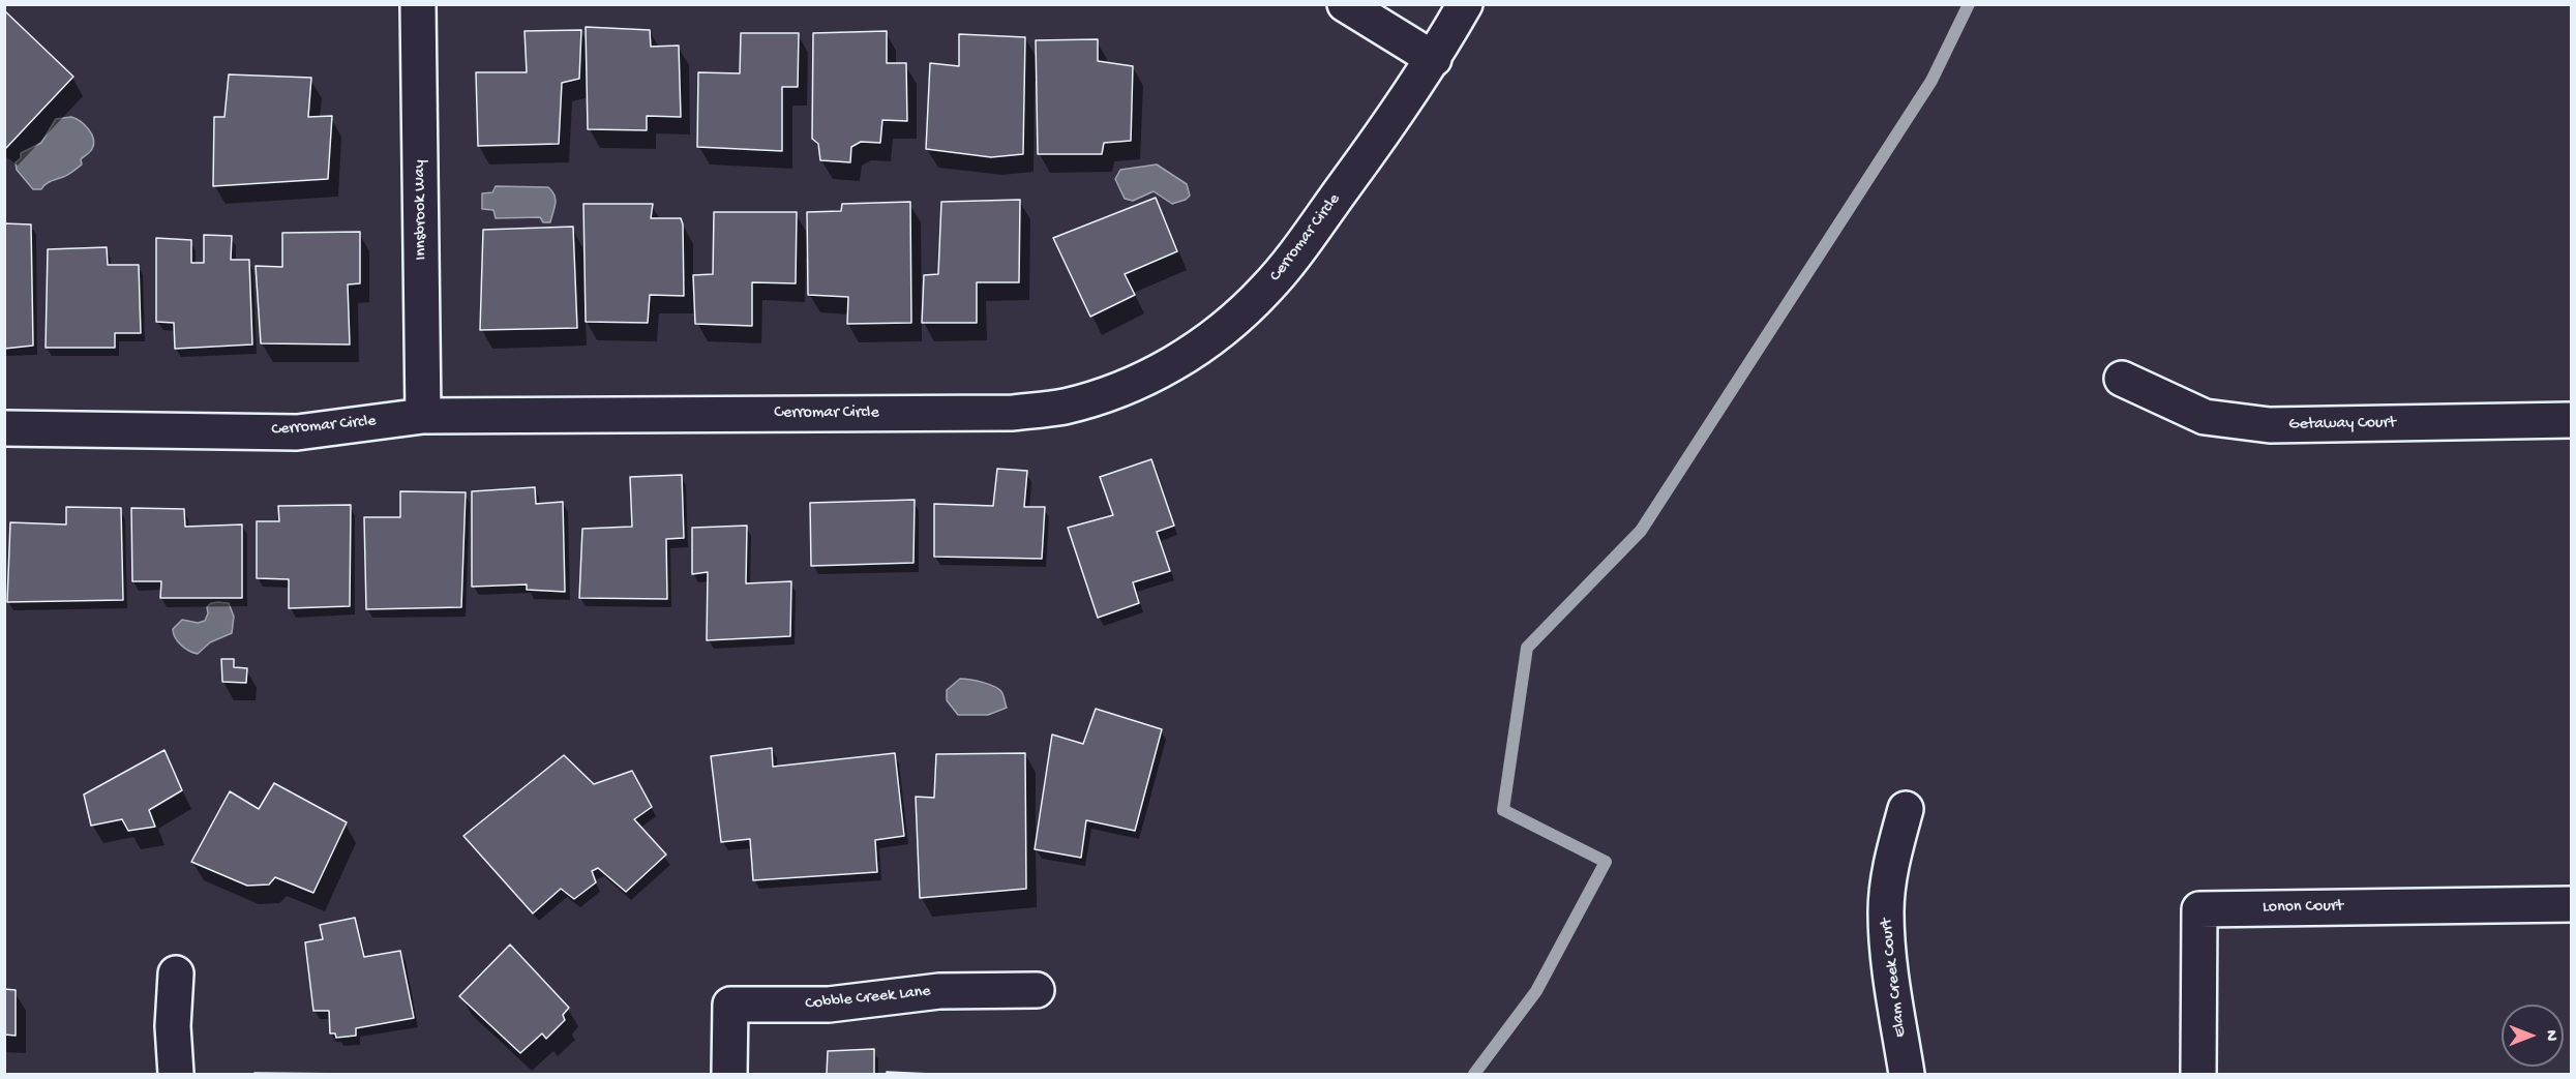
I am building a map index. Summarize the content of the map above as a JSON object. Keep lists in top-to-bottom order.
{
  "streets": {
    "street": [
      "Innsbrook Way",
      "Cerromar Circle",
      "Getaway Court",
      "Lonon Court",
      "Elam Creek Court",
      "Cobble Creek Lane"
    ]
  },
  "crossings": [
    ["Innsbrook Way", "Cerromar Circle"]
  ],
  "north": "right"
}
